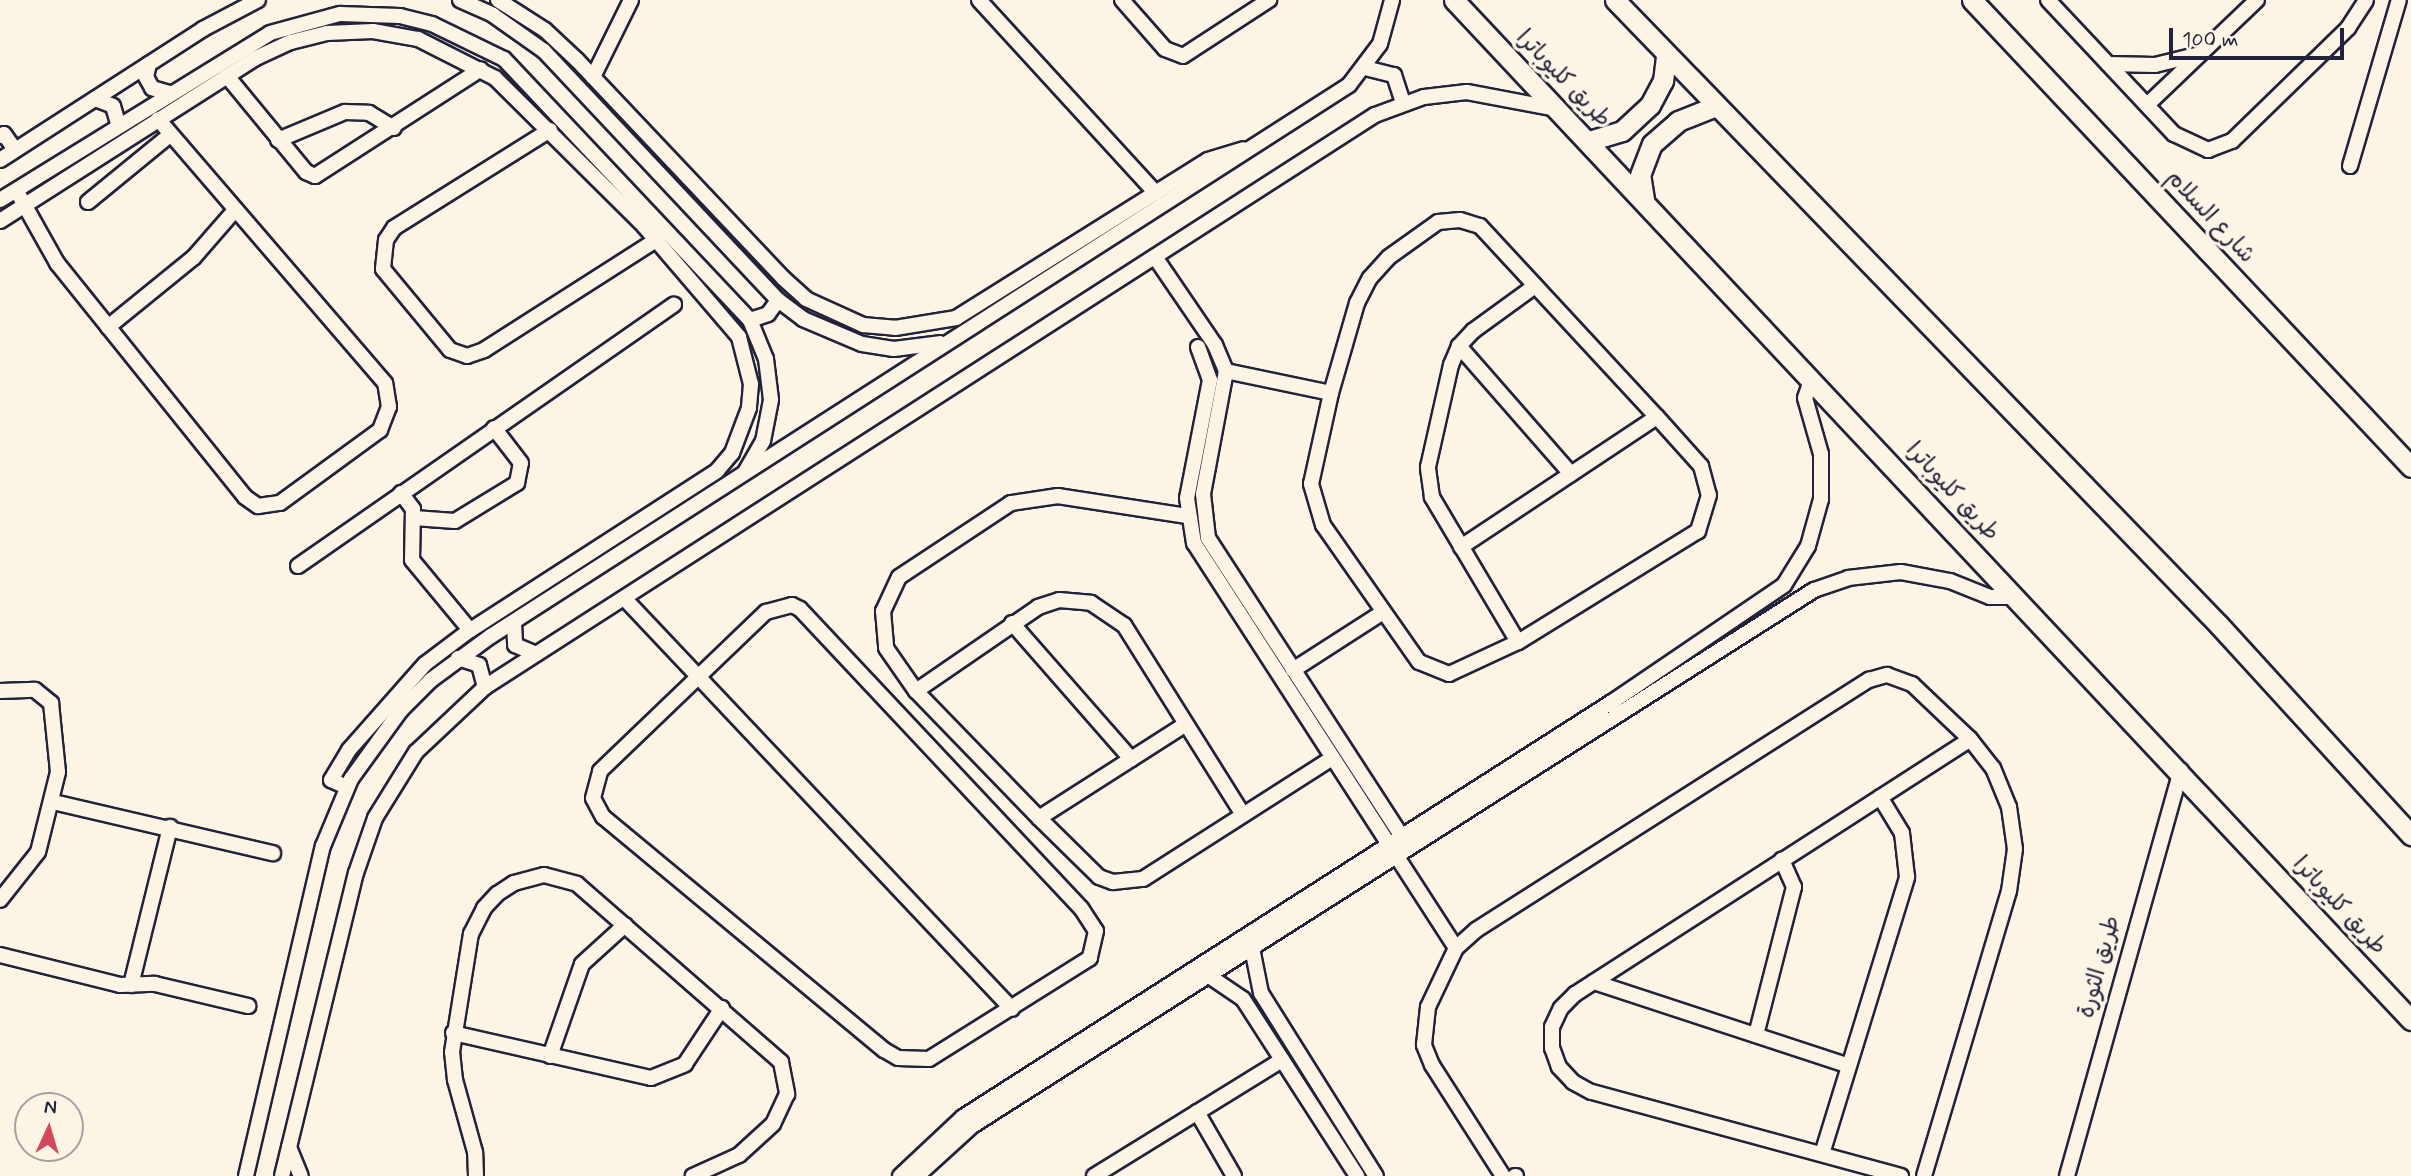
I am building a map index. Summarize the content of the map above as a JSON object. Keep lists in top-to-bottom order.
{
  "streets": {
    "main road": ["طريق كليوباترا", "شارع السلام"],
    "street": ["طريق الثورة"]
  },
  "crossings": [
    ["طريق كليوباترا", "طريق الثورة"]
  ],
  "scale_bar": "100 m",
  "north": "top"
}
